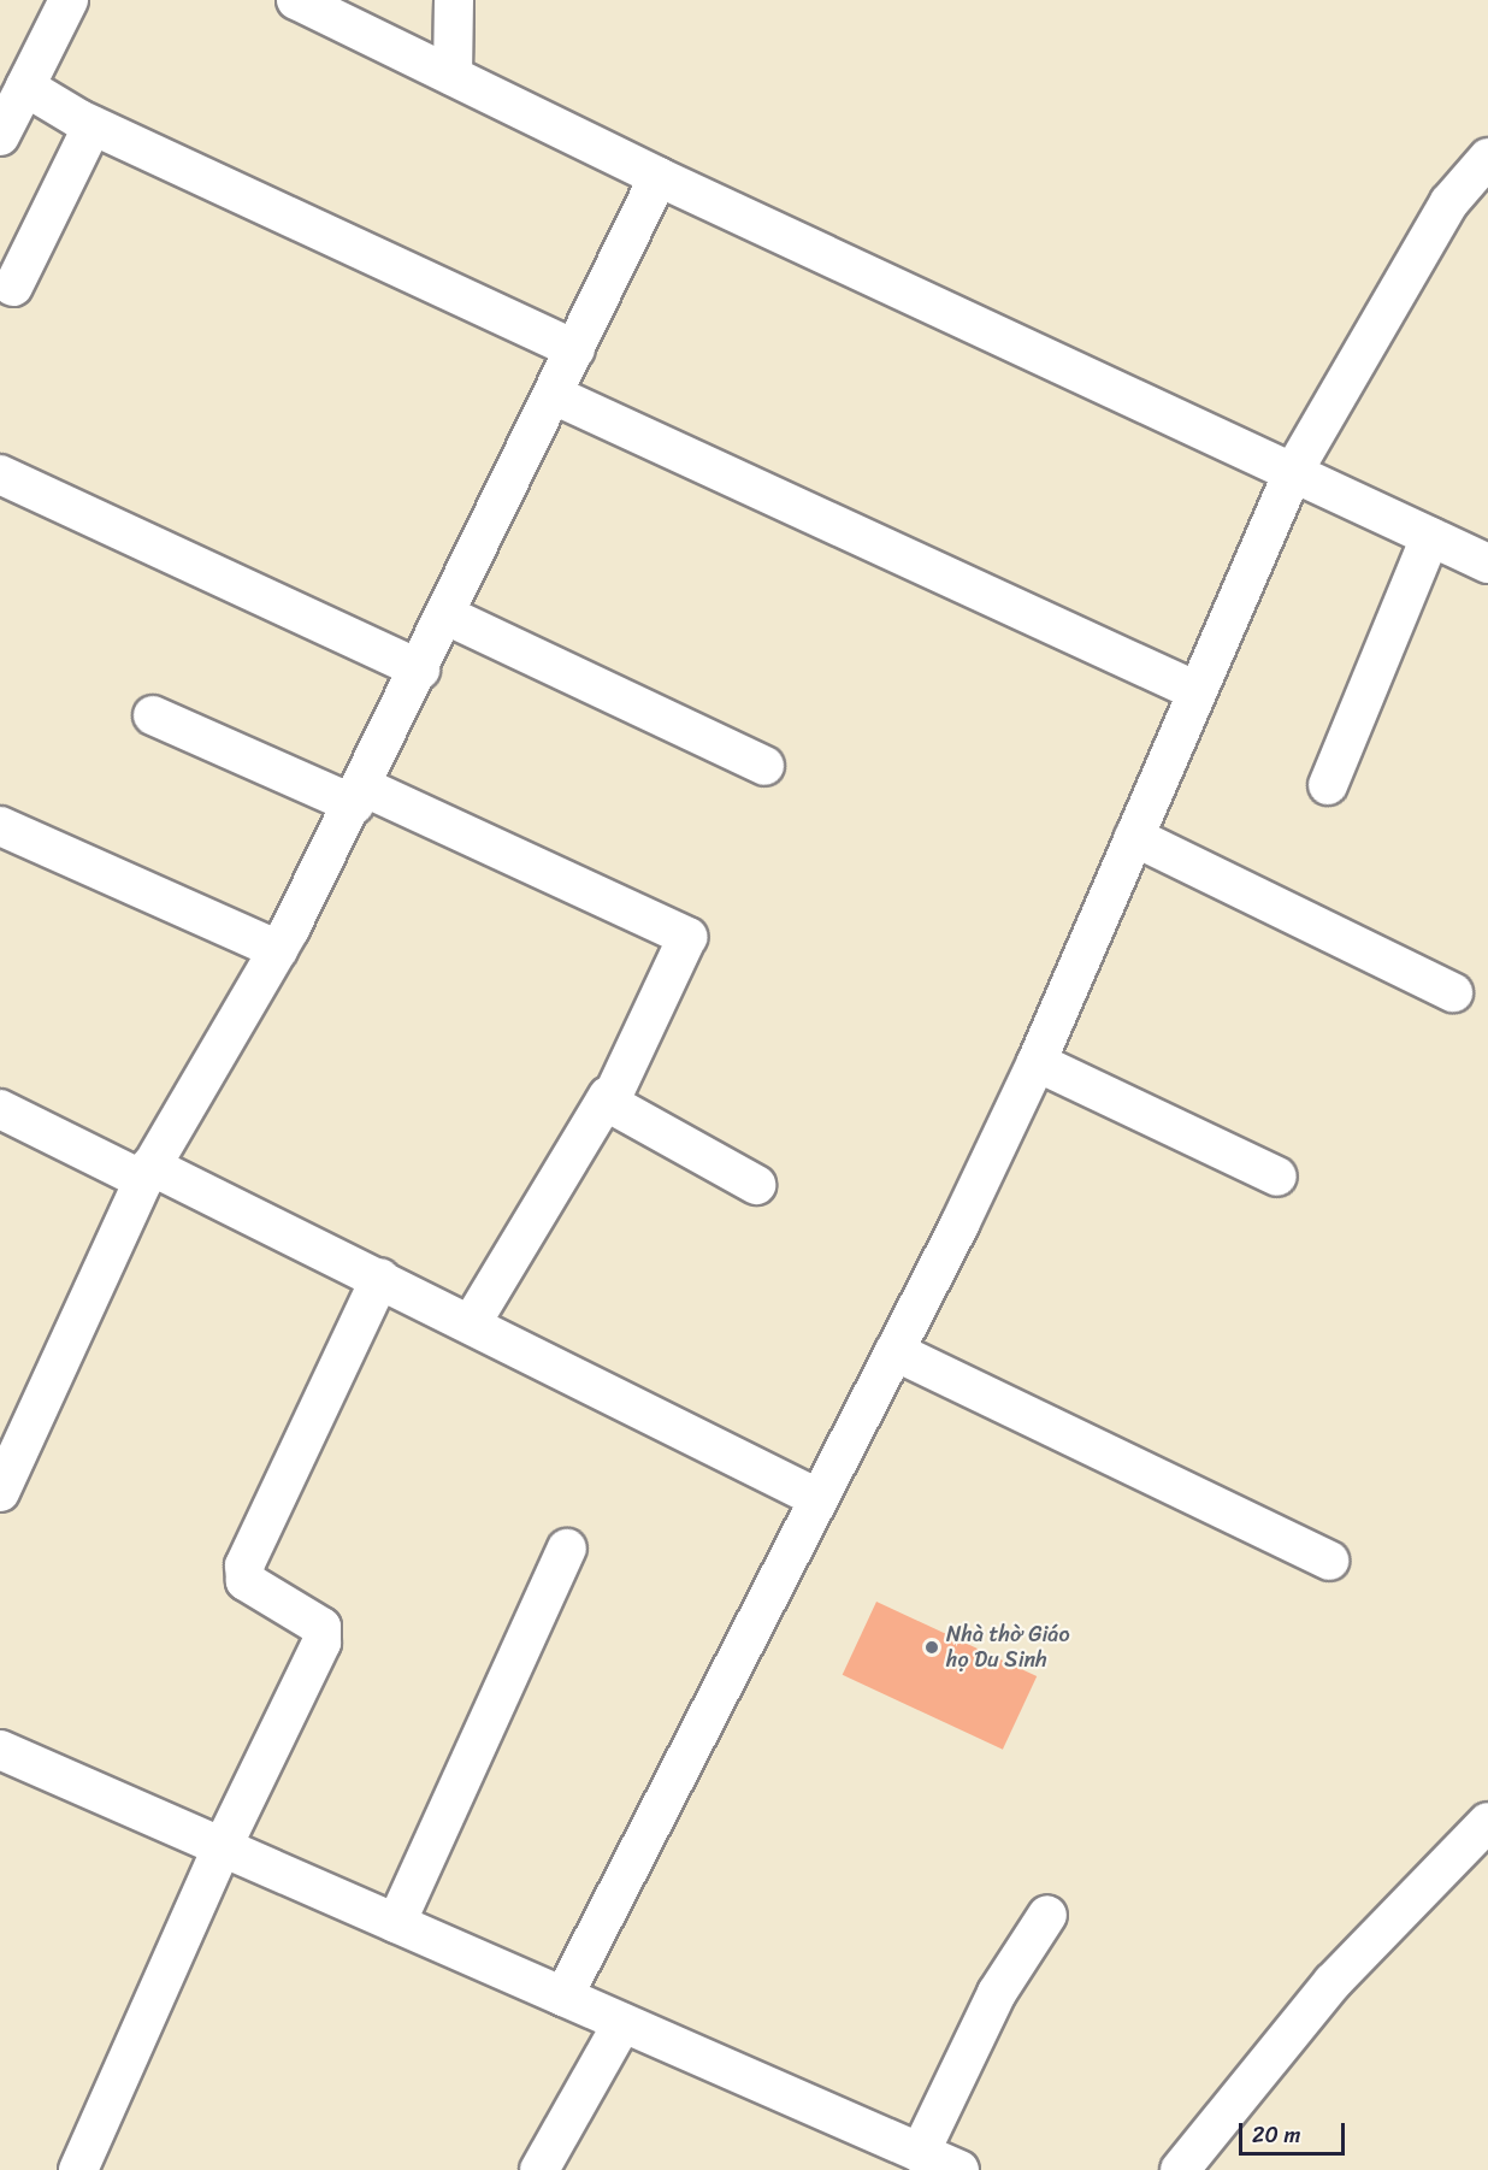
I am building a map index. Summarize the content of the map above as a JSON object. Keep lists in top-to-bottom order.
{
  "places": ["Nhà thờ Giáo họ Du Sinh"],
  "scale_bar": "20 m"
}
